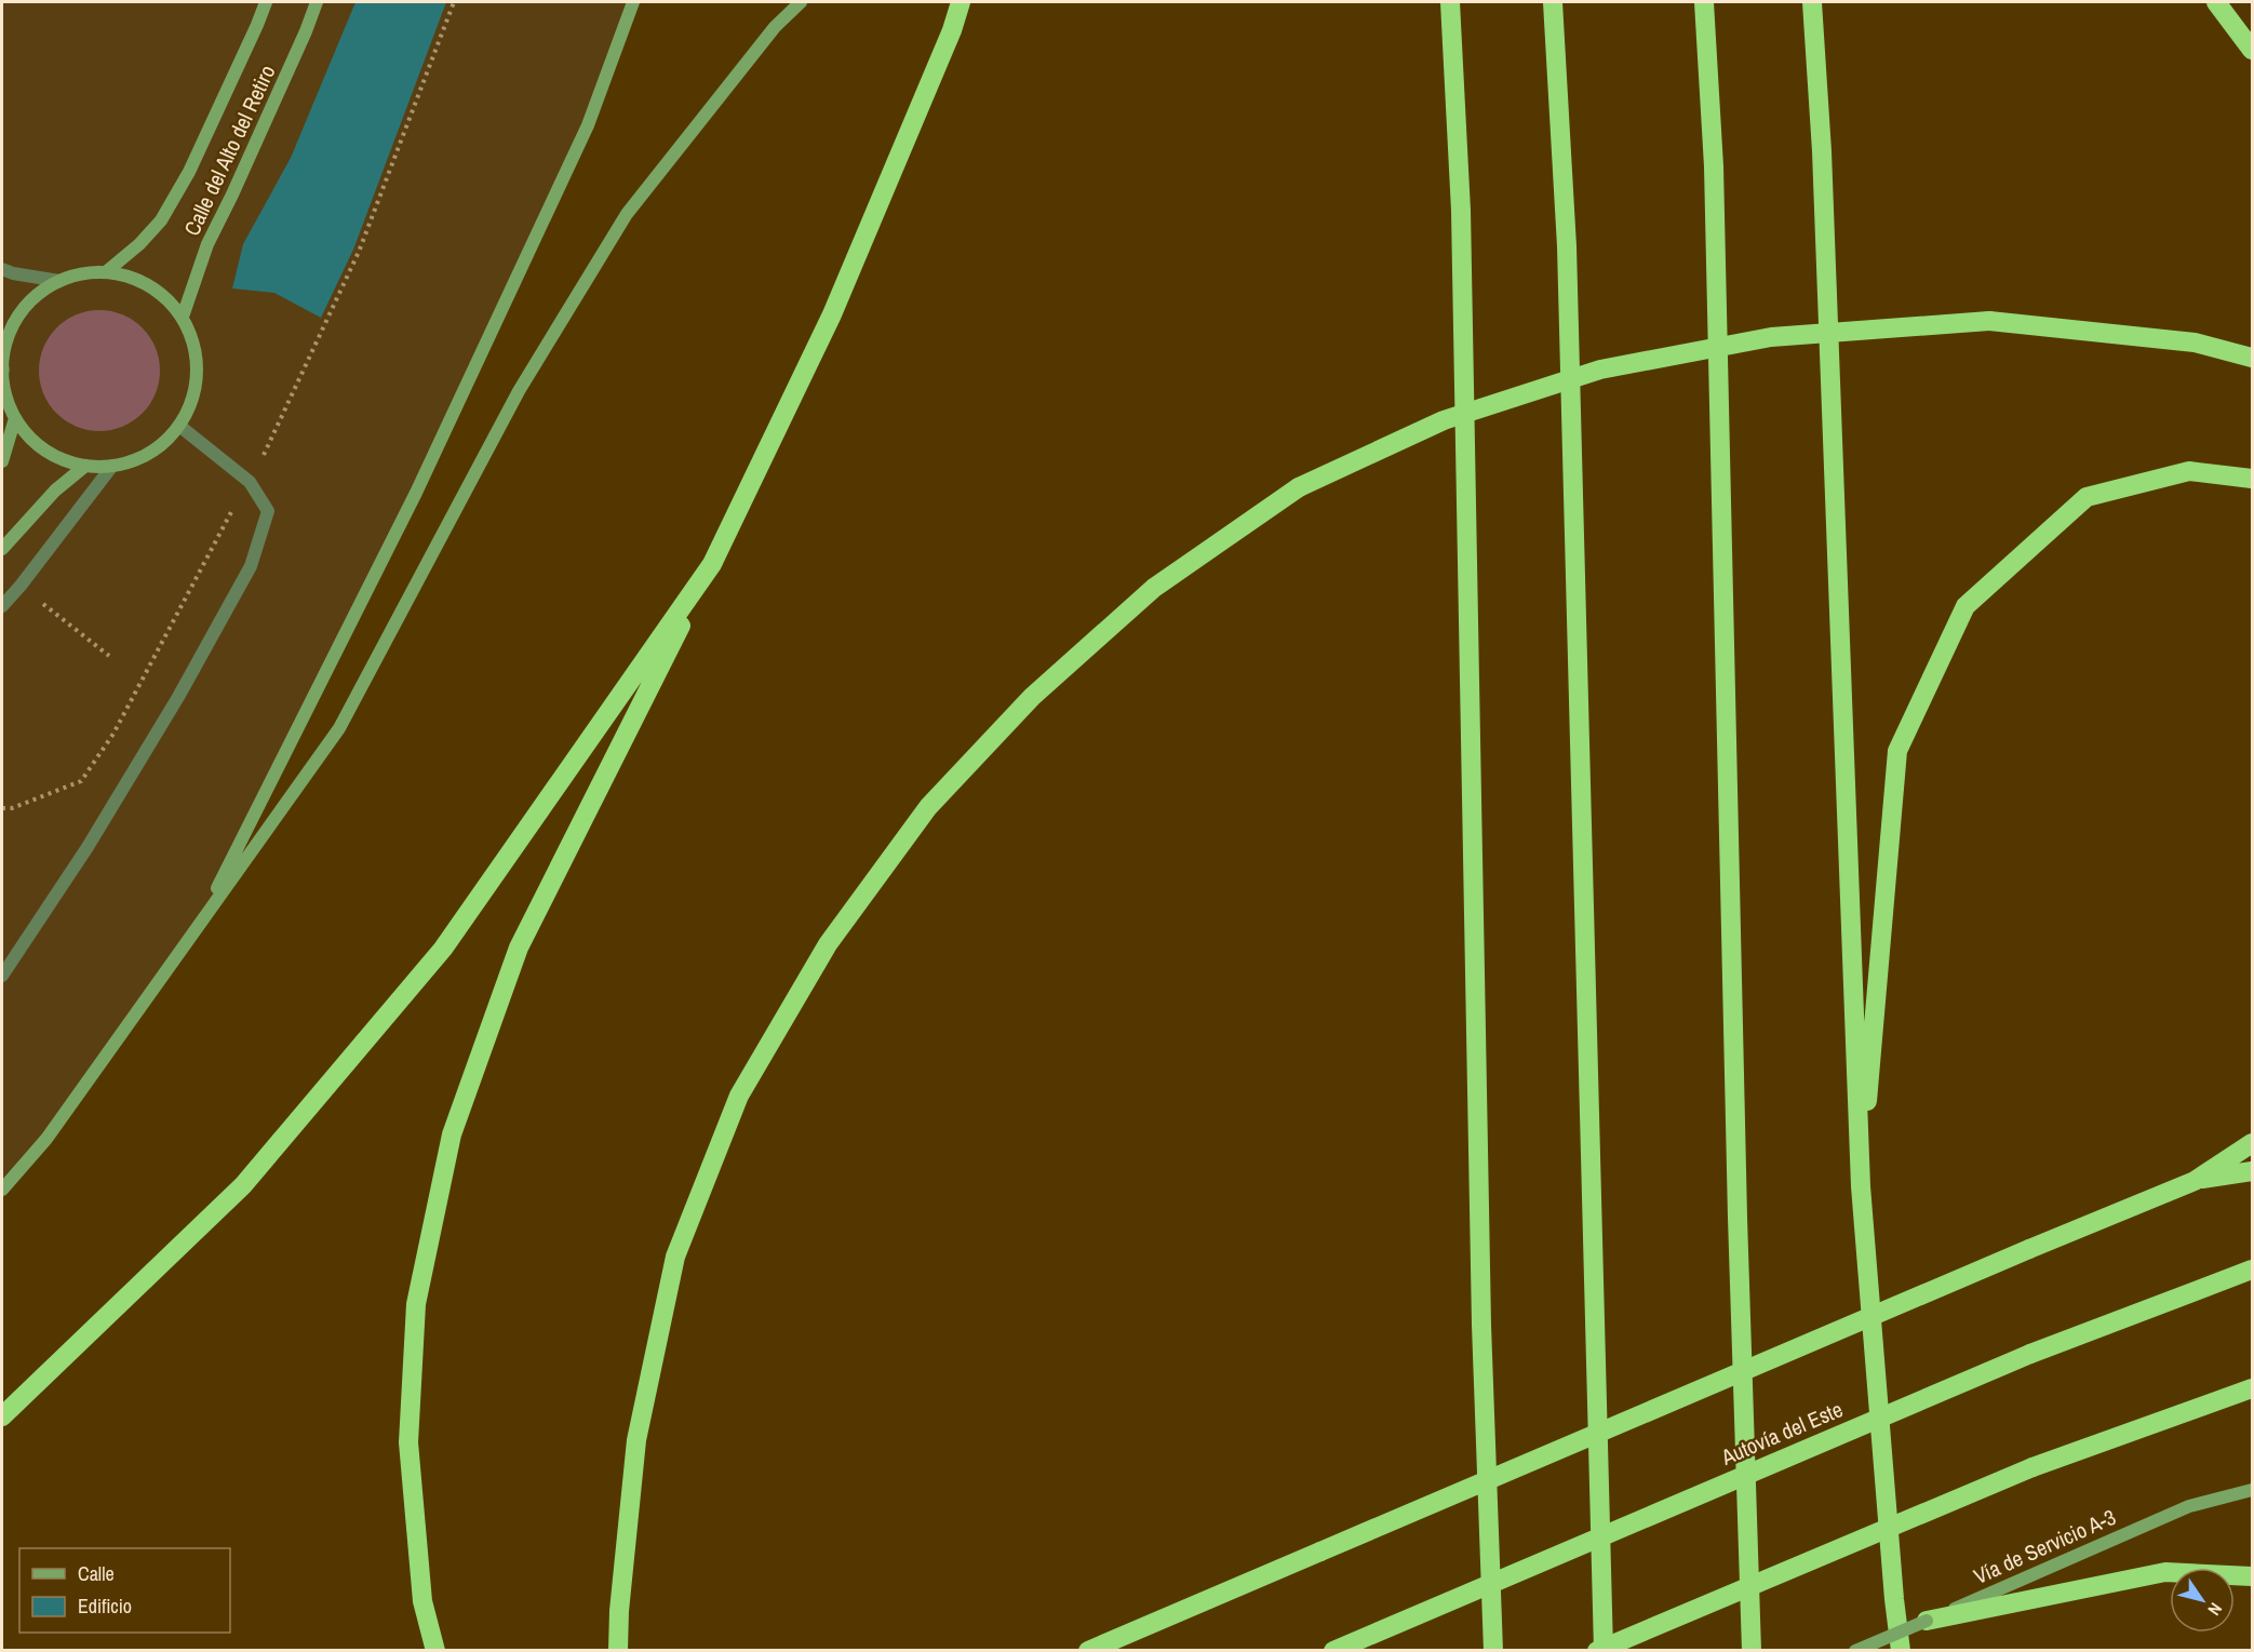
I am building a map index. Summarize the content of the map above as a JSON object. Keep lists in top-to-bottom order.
{
  "streets": {
    "highway": ["Autovía del Este"],
    "street": ["Calle del Alto del Retiro", "Vía de Servicio A-3"]
  },
  "legend": ["Calle", "Edificio"],
  "north": "bottom right"
}
